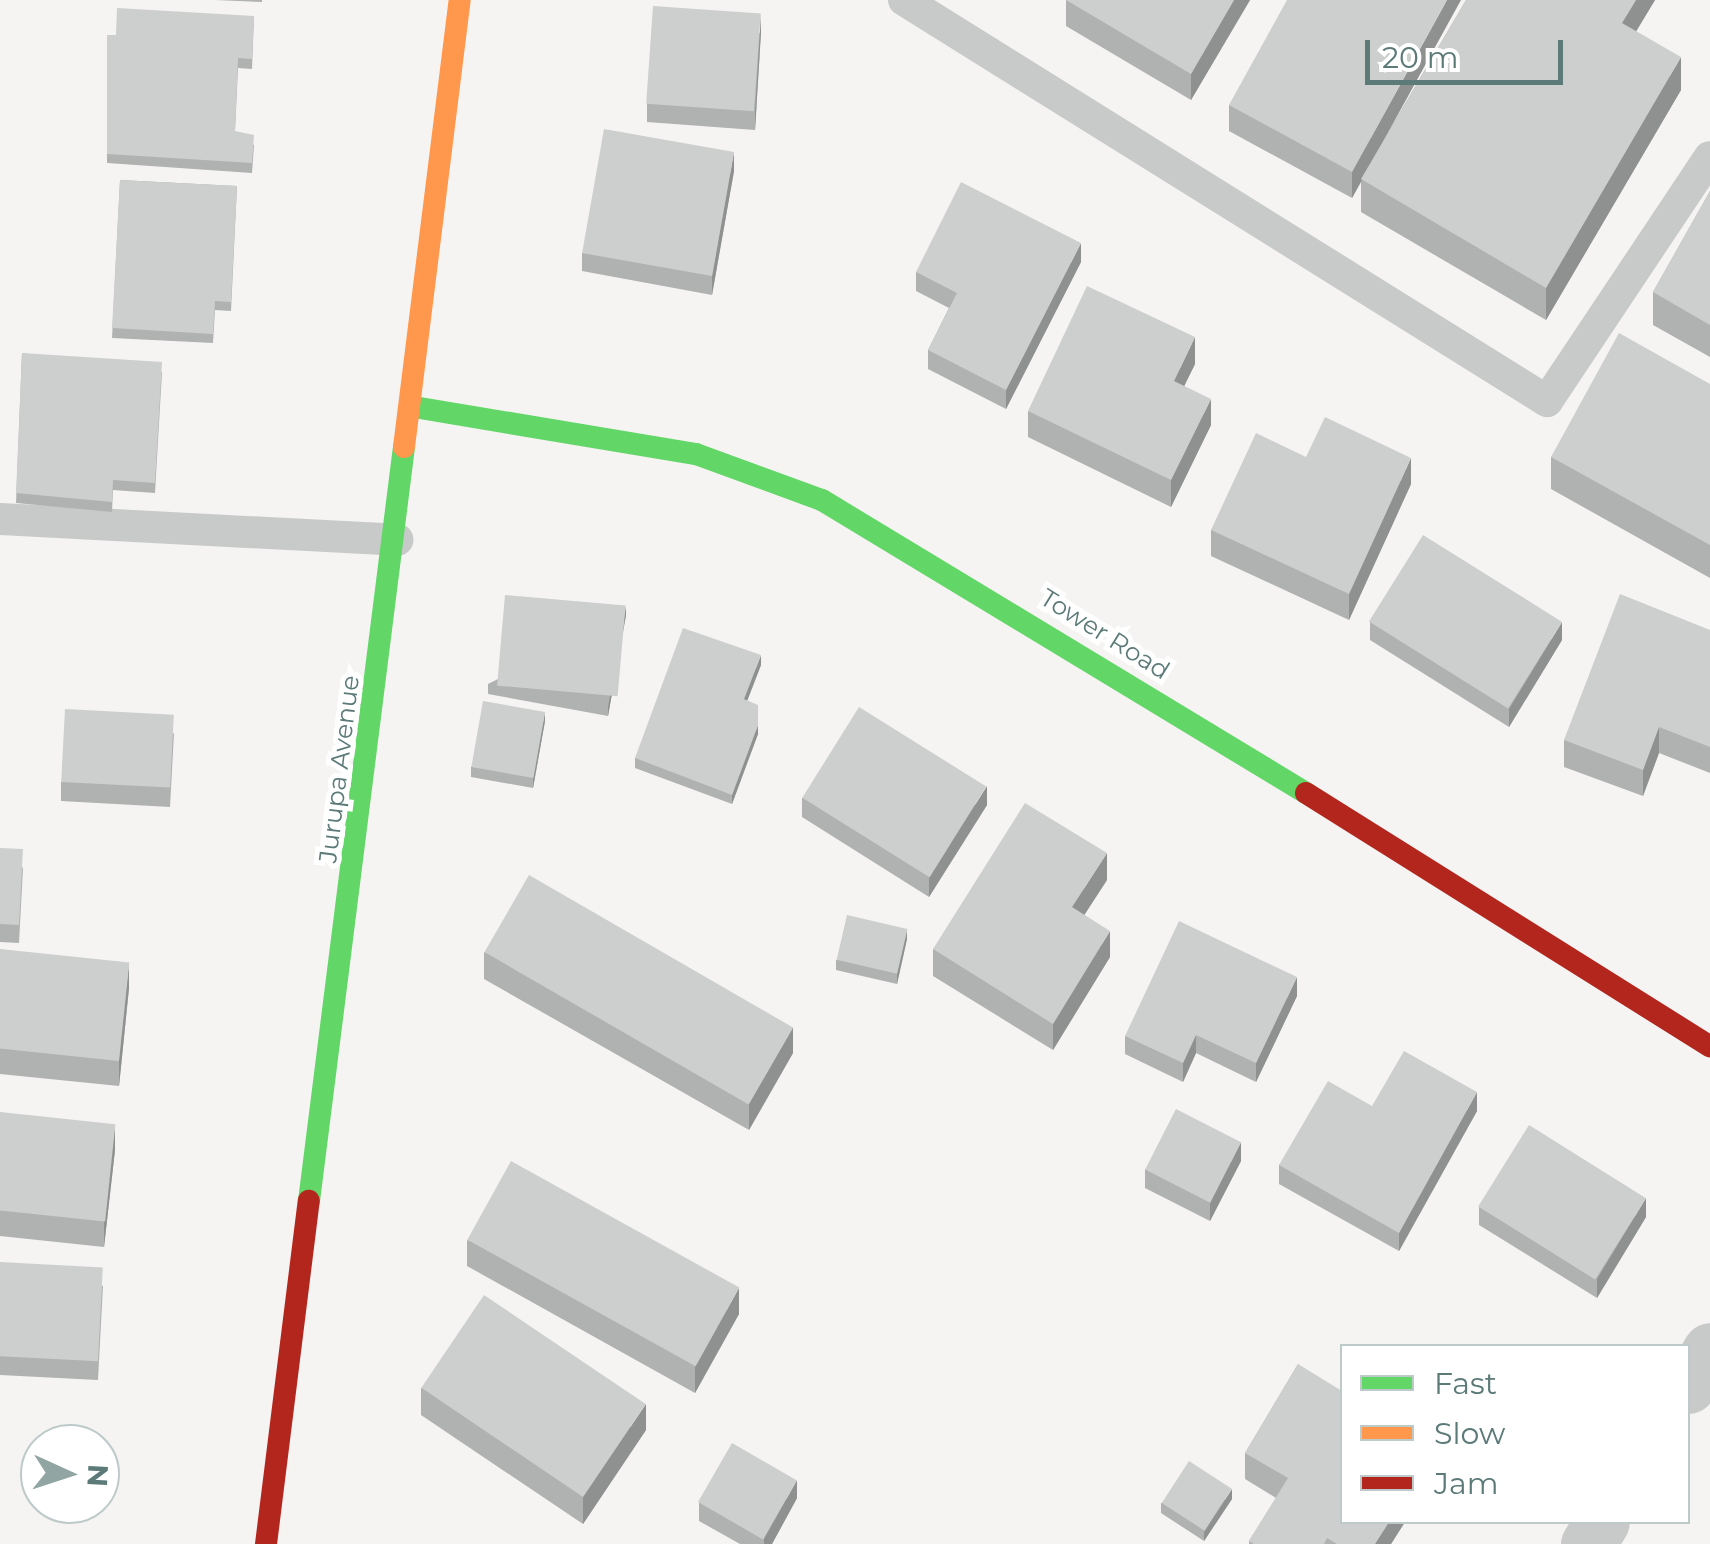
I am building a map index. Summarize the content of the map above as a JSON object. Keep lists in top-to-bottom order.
{
  "streets": {
    "main road": ["Tower Road", "Jurupa Avenue"]
  },
  "crossings": [
    ["Tower Road", "Jurupa Avenue"]
  ],
  "legend": ["Fast", "Slow", "Jam"],
  "scale_bar": "20 m",
  "north": "right"
}
